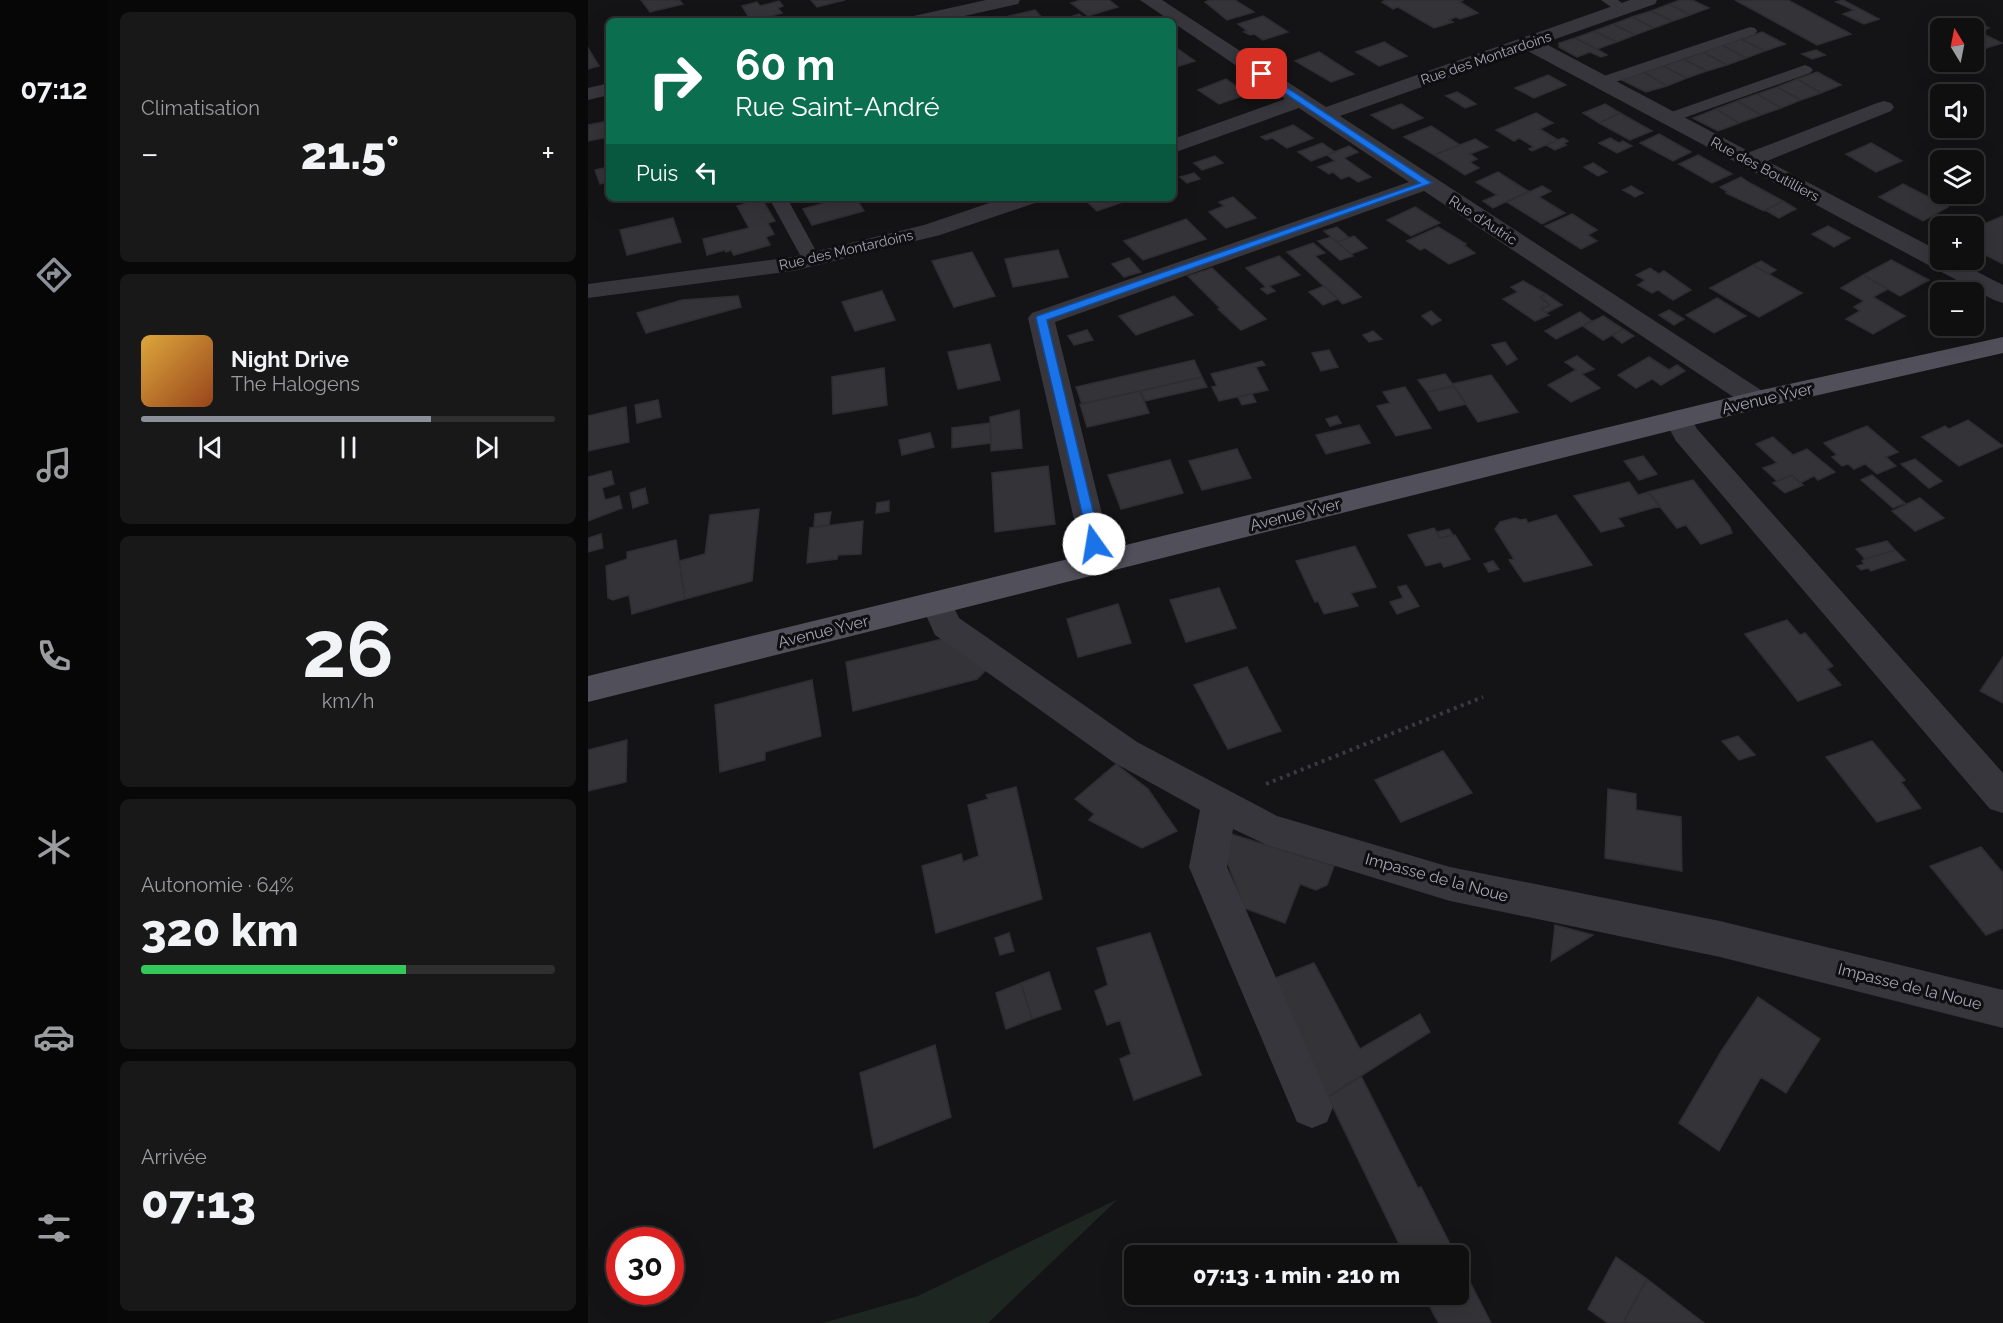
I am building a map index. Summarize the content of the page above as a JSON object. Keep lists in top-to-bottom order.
{
  "streets": {
    "main road": ["Avenue Yver"],
    "street": [
      "Rue des Montardoins",
      "Rue des Boutilliers",
      "Rue d'Autric",
      "Impasse de la Noue"
    ]
  },
  "crossings": [
    ["Rue des Montardoins", "Rue des Boutilliers"],
    ["Rue des Montardoins", "Rue d'Autric"],
    ["Rue d'Autric", "Avenue Yver"],
    ["Avenue Yver", "Impasse de la Noue"]
  ],
  "north": "top",
  "page": {
    "tabs": "07:12",
    "tile": [
      "Climatisation",
      ["26", "km/h"],
      ["Autonomie · 64%", "320 km"],
      ["Arrivée", "07:13"]
    ],
    "map_buttons": ["+", "−"],
    "turn": ["60 m", "Rue Saint-André"],
    "heat": ["−", "21.5°", "+"],
    "then": "Puis",
    "song": ["Night Drive", "The Halogens"],
    "limit": "30",
    "trip": "07:13 · 1 min · 210 m"
  }
}
